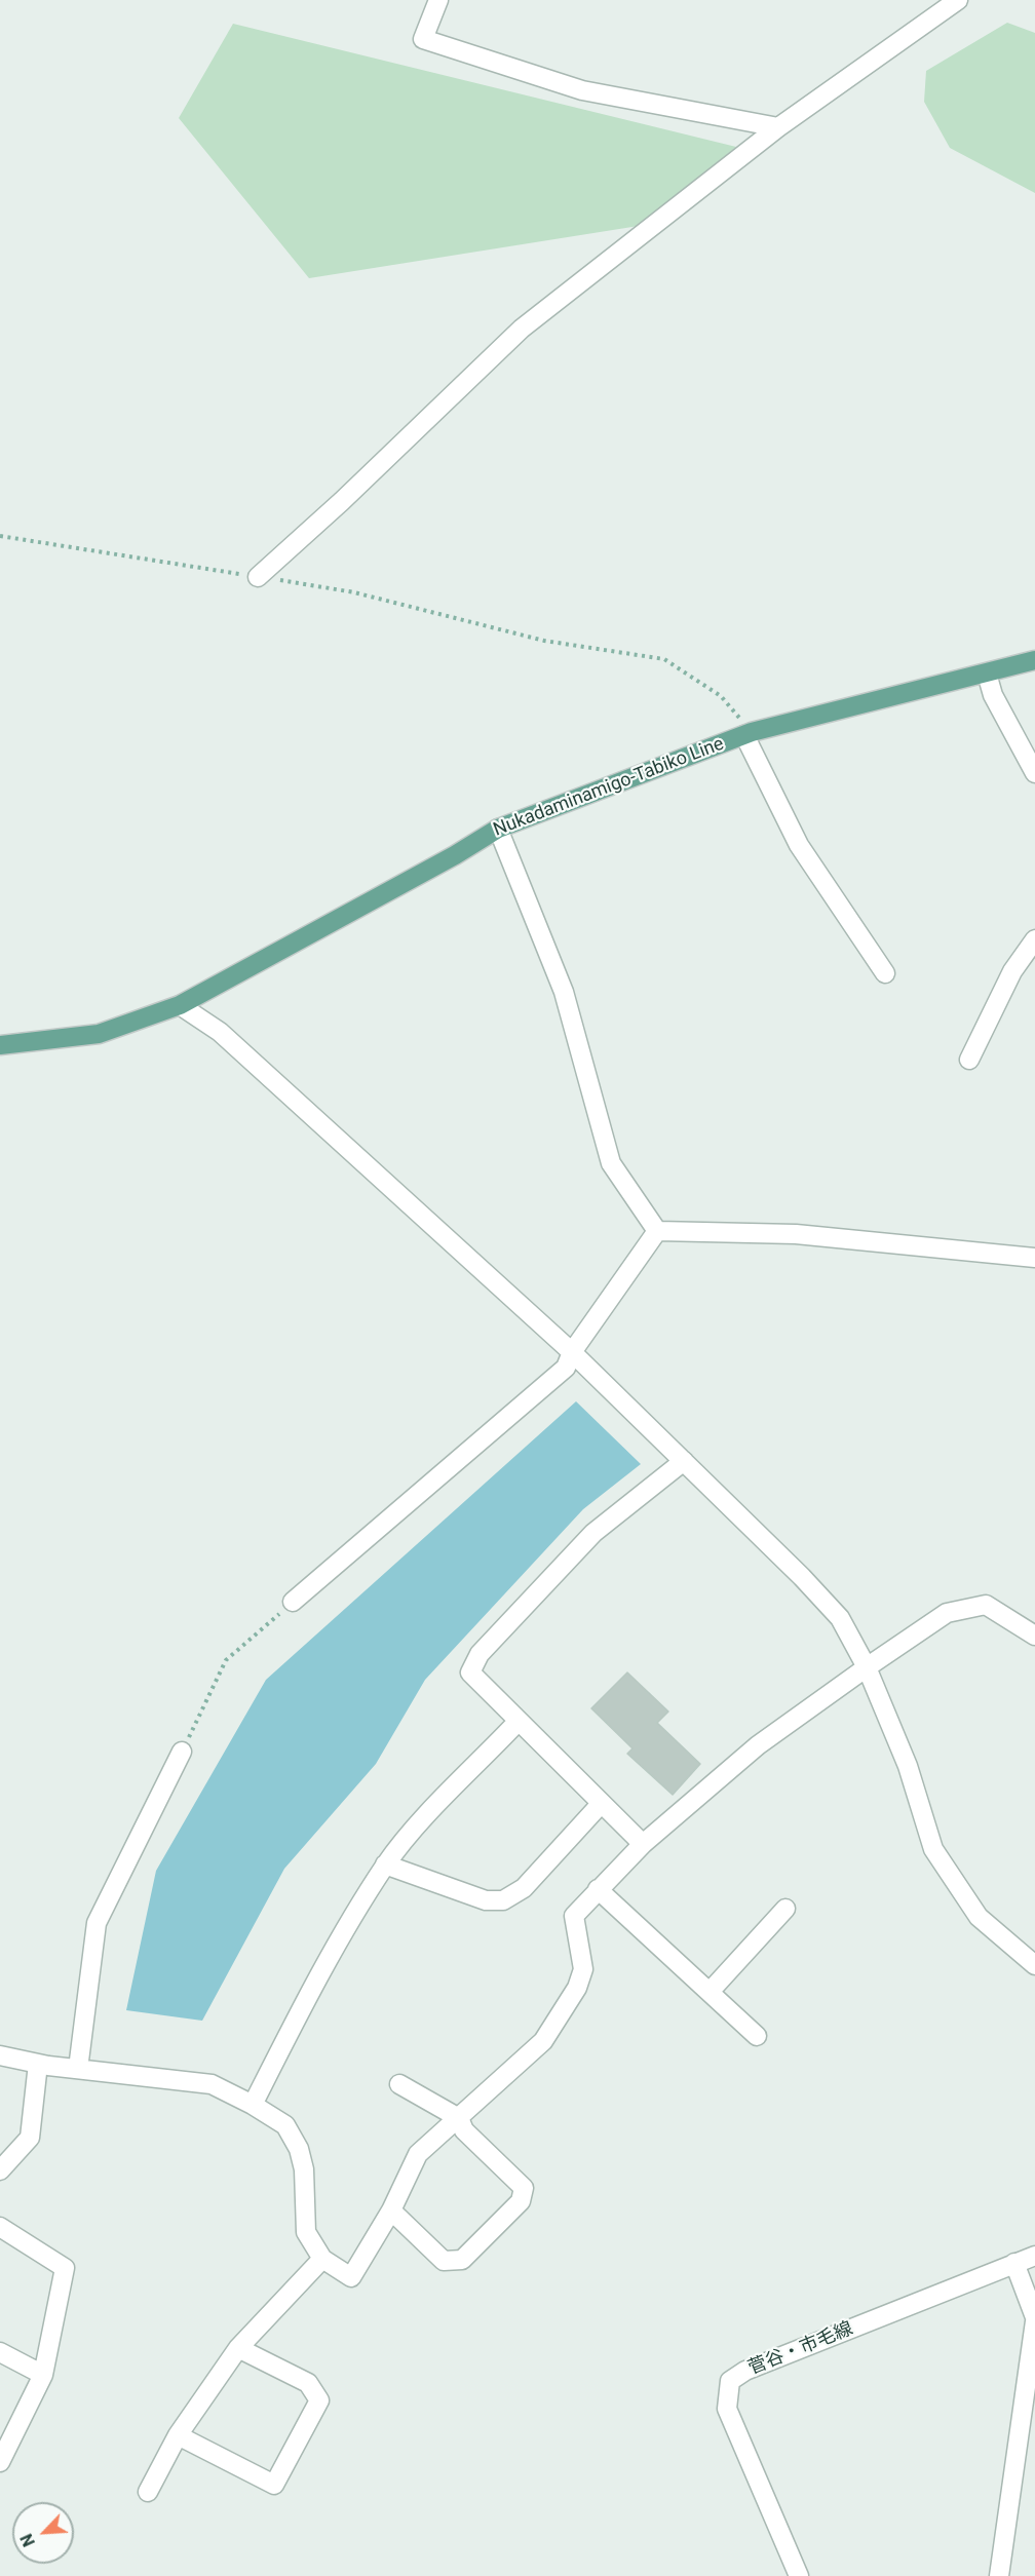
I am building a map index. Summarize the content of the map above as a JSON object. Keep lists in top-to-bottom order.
{
  "streets": {
    "main road": ["Nukadaminamigo-Tabiko Line"],
    "street": ["菅谷・市毛線"]
  },
  "north": "bottom left"
}
